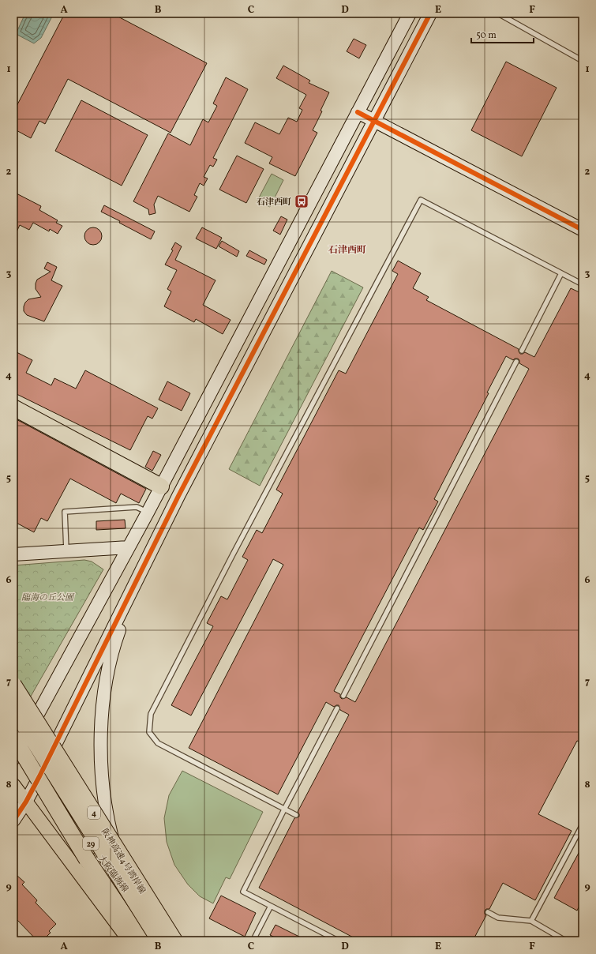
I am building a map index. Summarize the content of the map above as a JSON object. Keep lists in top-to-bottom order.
{
  "streets": {
    "highway": ["4", "阪神高速4号湾岸線"],
    "main road": ["29", "大阪臨海線"]
  },
  "districts": ["石津西町"],
  "parks": ["臨海の丘公園"],
  "places": {
    "bus stop": ["石津西町"]
  },
  "scale_bar": "50 m",
  "grid": {
    "columns": [
      "A",
      "B",
      "C",
      "D",
      "E",
      "F"
    ],
    "rows": [
      "1",
      "2",
      "3",
      "4",
      "5",
      "6",
      "7",
      "8",
      "9"
    ]
  }
}
